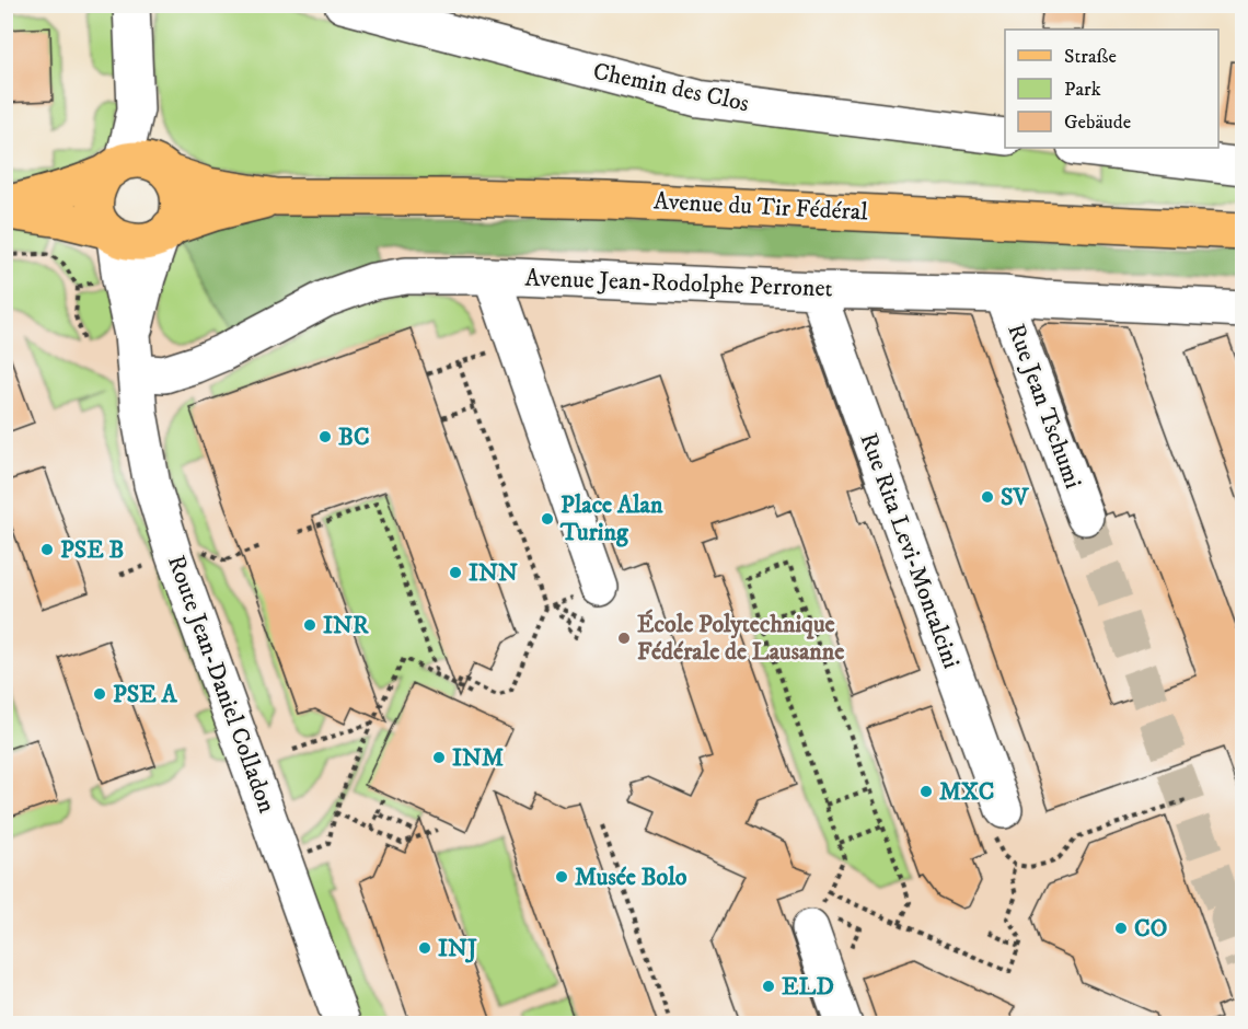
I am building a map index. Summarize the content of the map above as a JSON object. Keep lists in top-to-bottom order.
{
  "streets": {
    "main road": ["Avenue du Tir Fédéral"],
    "street": [
      "Chemin des Clos",
      "Avenue Jean-Rodolphe Perronet",
      "Rue Jean Tschumi",
      "Rue Rita Levi-Montalcini",
      "Route Jean-Daniel Colladon"
    ]
  },
  "crossings": [
    ["Avenue du Tir Fédéral", "Route Jean-Daniel Colladon"],
    ["Avenue Jean-Rodolphe Perronet", "Rue Jean Tschumi"],
    ["Avenue Jean-Rodolphe Perronet", "Rue Rita Levi-Montalcini"],
    ["Avenue Jean-Rodolphe Perronet", "Route Jean-Daniel Colladon"]
  ],
  "places": [
    "BC",
    "SV",
    "Place Alan Turing",
    "PSE B",
    "INN",
    "INR",
    "École Polytechnique Fédérale de Lausanne",
    "PSE A",
    "INM",
    "MXC",
    "Musée Bolo",
    "CO",
    "INJ",
    "ELD"
  ],
  "legend": ["Straße", "Park", "Gebäude"]
}
